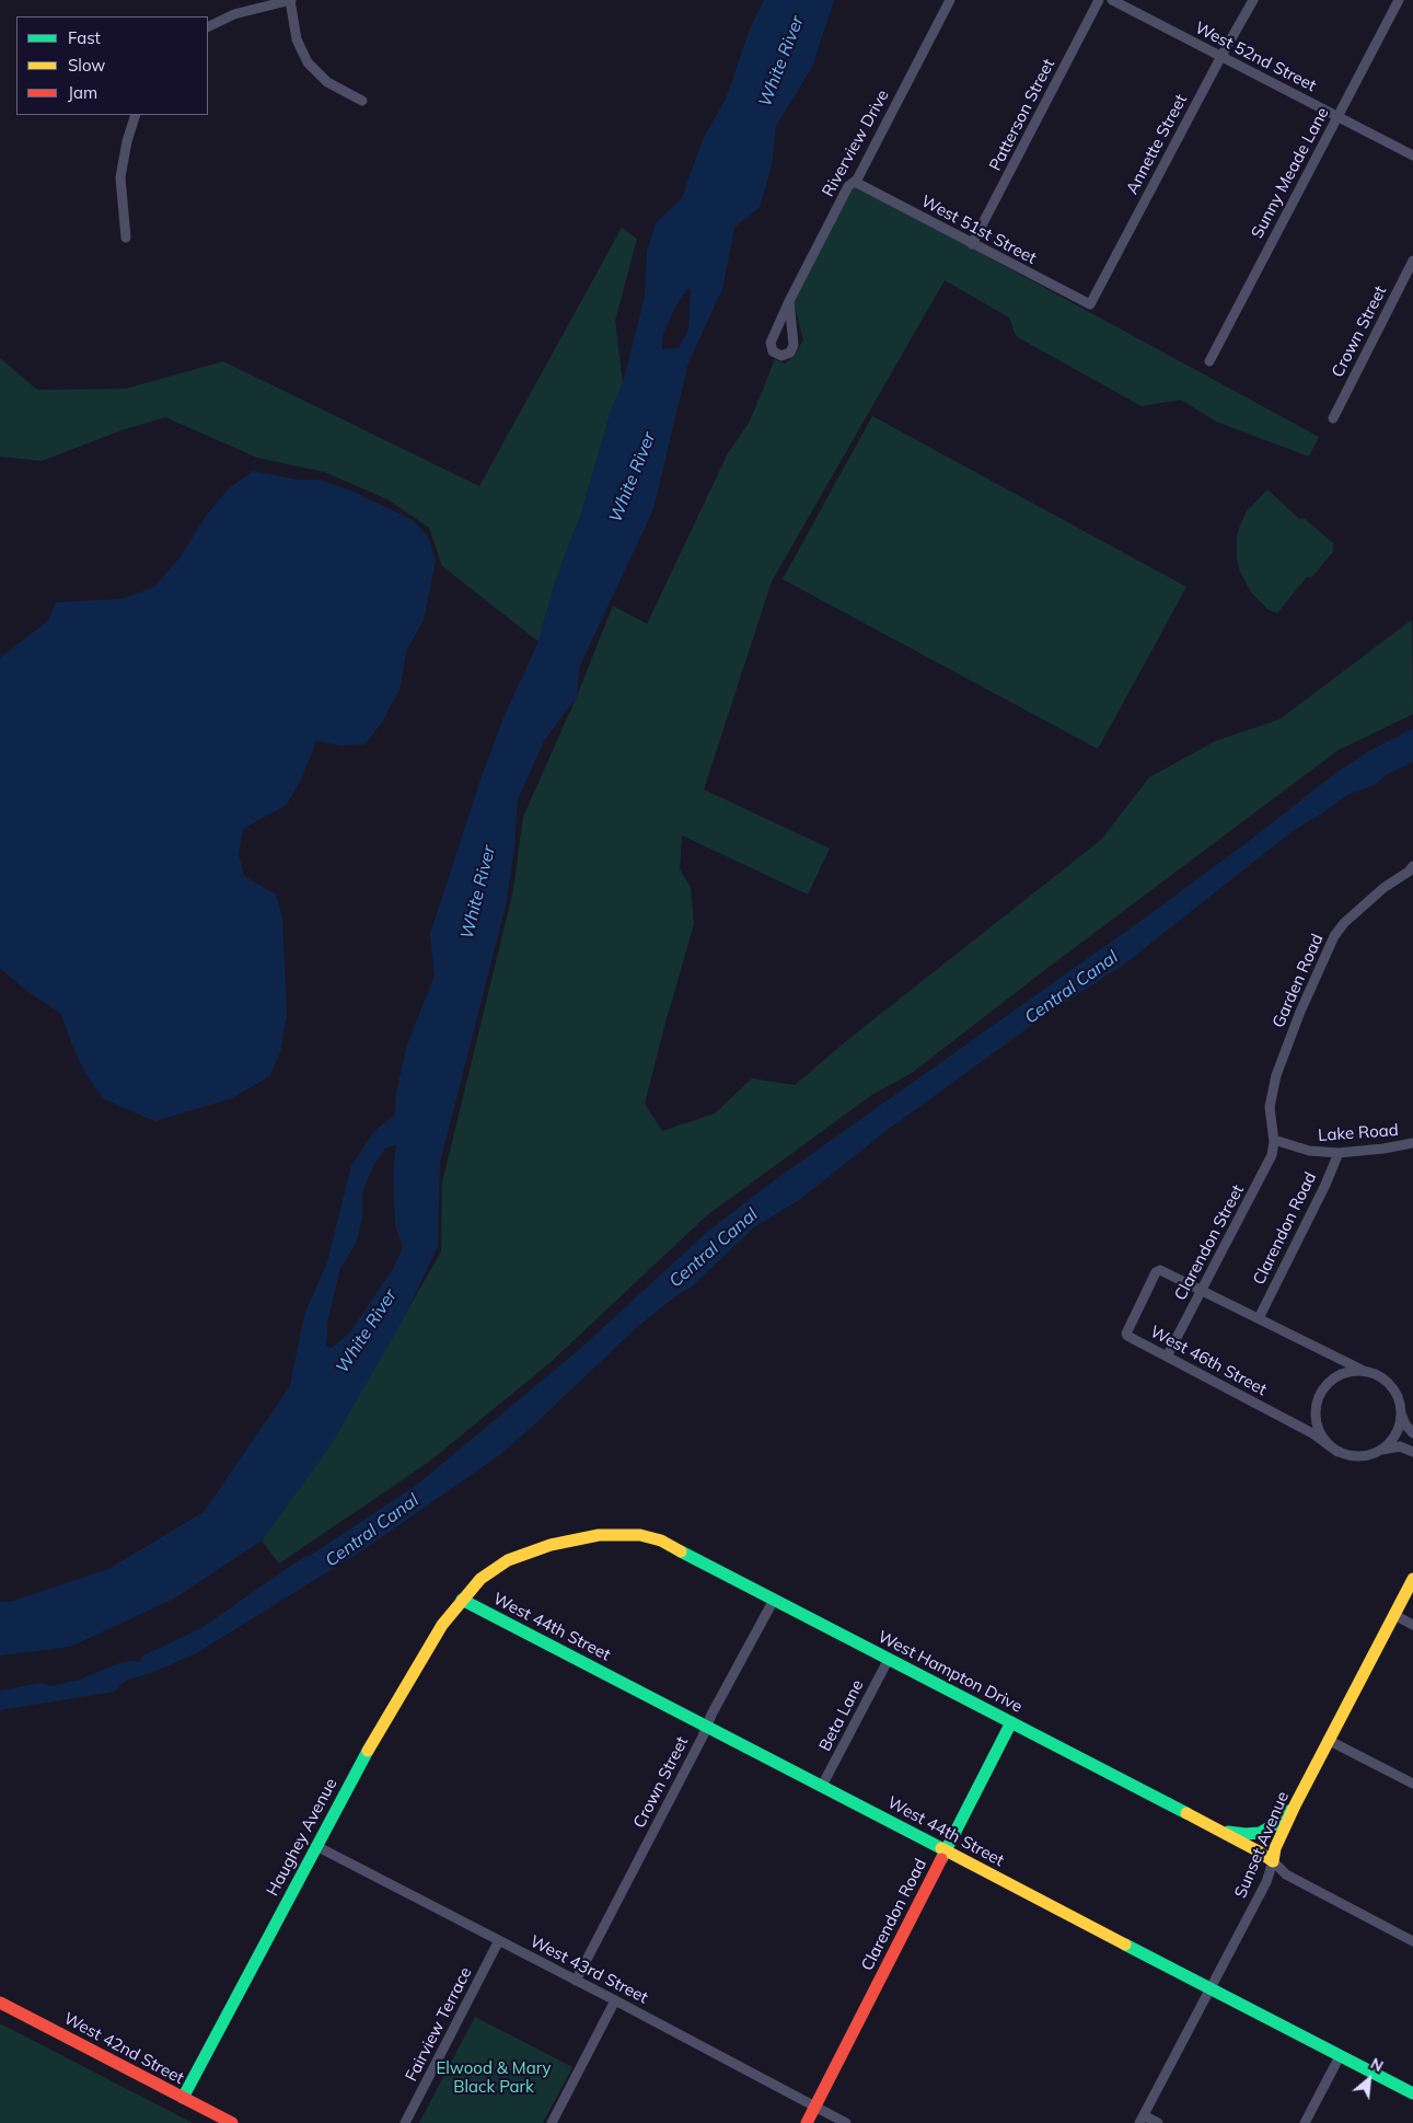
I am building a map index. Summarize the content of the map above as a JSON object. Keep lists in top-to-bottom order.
{
  "streets": {
    "street": [
      "West 52nd Street",
      "Patterson Street",
      "Riverview Drive",
      "Annette Street",
      "Sunny Meade Lane",
      "West 51st Street",
      "Crown Street",
      "Garden Road",
      "Lake Road",
      "Clarendon Road",
      "Clarendon Street",
      "West 46th Street",
      "West 44th Street",
      "West Hampton Drive",
      "Beta Lane",
      "Haughey Avenue",
      "Sunset Avenue",
      "West 43rd Street",
      "Fairview Terrace",
      "West 42nd Street"
    ]
  },
  "crossings": [
    ["West 52nd Street", "Annette Street"],
    ["West 52nd Street", "Sunny Meade Lane"],
    ["Patterson Street", "West 51st Street"],
    ["Riverview Drive", "West 51st Street"],
    ["Annette Street", "West 51st Street"],
    ["Crown Street", "West 44th Street"],
    ["Crown Street", "West Hampton Drive"],
    ["Crown Street", "West 43rd Street"],
    ["Garden Road", "Lake Road"],
    ["Garden Road", "Clarendon Street"],
    ["Lake Road", "Clarendon Road"],
    ["Lake Road", "Clarendon Street"],
    ["Clarendon Road", "West 46th Street"],
    ["Clarendon Road", "West 44th Street"],
    ["Clarendon Road", "West Hampton Drive"],
    ["Clarendon Road", "West 43rd Street"],
    ["Clarendon Street", "West 46th Street"],
    ["West 44th Street", "West Hampton Drive"],
    ["West 44th Street", "Beta Lane"],
    ["West 44th Street", "Haughey Avenue"],
    ["West 44th Street", "Sunset Avenue"],
    ["West Hampton Drive", "Beta Lane"],
    ["West Hampton Drive", "Haughey Avenue"],
    ["West Hampton Drive", "Sunset Avenue"],
    ["Haughey Avenue", "West 43rd Street"],
    ["Haughey Avenue", "West 42nd Street"],
    ["West 43rd Street", "Fairview Terrace"]
  ],
  "water": ["White River", "Central Canal"],
  "parks": ["Elwood & Mary Black Park"],
  "legend": ["Fast", "Slow", "Jam"],
  "north": "top right"
}
